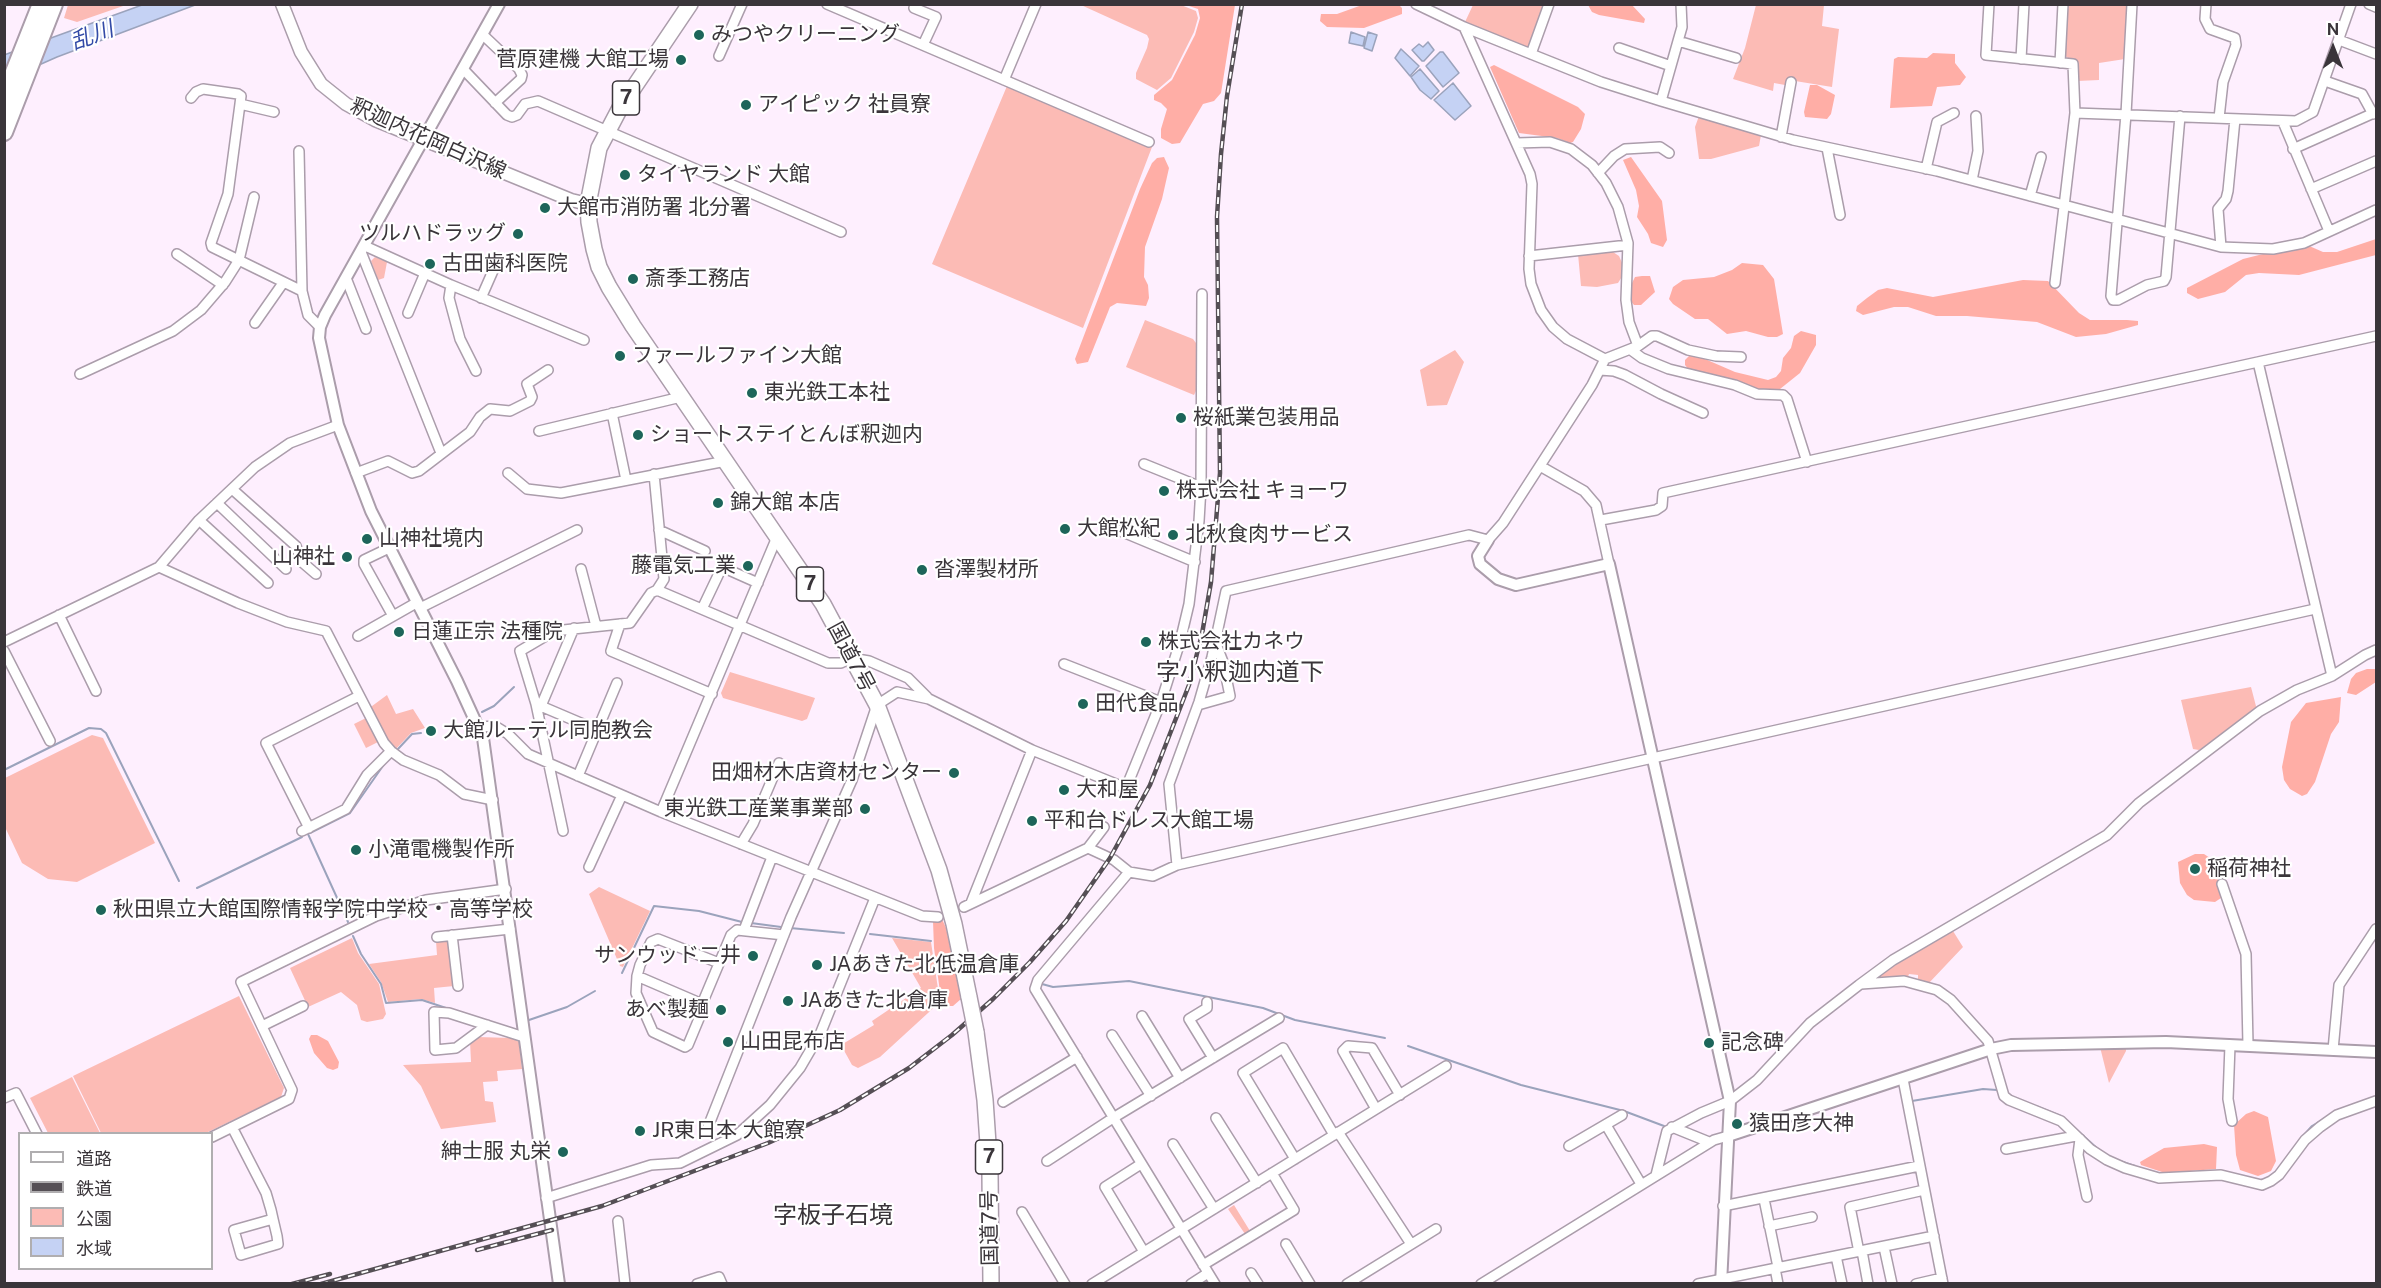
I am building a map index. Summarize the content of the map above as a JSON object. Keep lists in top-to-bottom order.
{
  "streets": {
    "highway": ["7", "国道7号"],
    "main road": ["釈迦内花岡白沢線"]
  },
  "crossings": [
    ["釈迦内花岡白沢線", "国道7号"]
  ],
  "districts": ["字小釈迦内道下", "字板子石境"],
  "water": ["乱川"],
  "places": [
    "みつやクリーニング",
    "菅原建機 大館工場",
    "アイピック 社員寮",
    "タイヤランド 大館",
    "大館市消防署 北分署",
    "ツルハドラッグ",
    "古田歯科医院",
    "斎季工務店",
    "ファールファイン大館",
    "東光鉄工本社",
    "桜紙業包装用品",
    "ショートステイとんぼ釈迦内",
    "株式会社 キョーワ",
    "錦大館 本店",
    "大館松紀",
    "北秋食肉サービス",
    "山神社境内",
    "山神社",
    "藤電気工業",
    "沓澤製材所",
    "日蓮正宗 法種院",
    "株式会社カネウ",
    "田代食品",
    "大館ルーテル同胞教会",
    "田畑材木店資材センター",
    "大和屋",
    "東光鉄工産業事業部",
    "平和台ドレス大館工場",
    "小滝電機製作所",
    "稲荷神社",
    "秋田県立大館国際情報学院中学校・高等学校",
    "サンウッド二井",
    "JAあきた北低温倉庫",
    "JAあきた北倉庫",
    "あべ製麺",
    "山田昆布店",
    "記念碑",
    "猿田彦大神",
    "JR東日本 大館寮",
    "紳士服 丸栄"
  ],
  "legend": [
    "道路",
    "鉄道",
    "公園",
    "水域"
  ],
  "north": "top"
}
